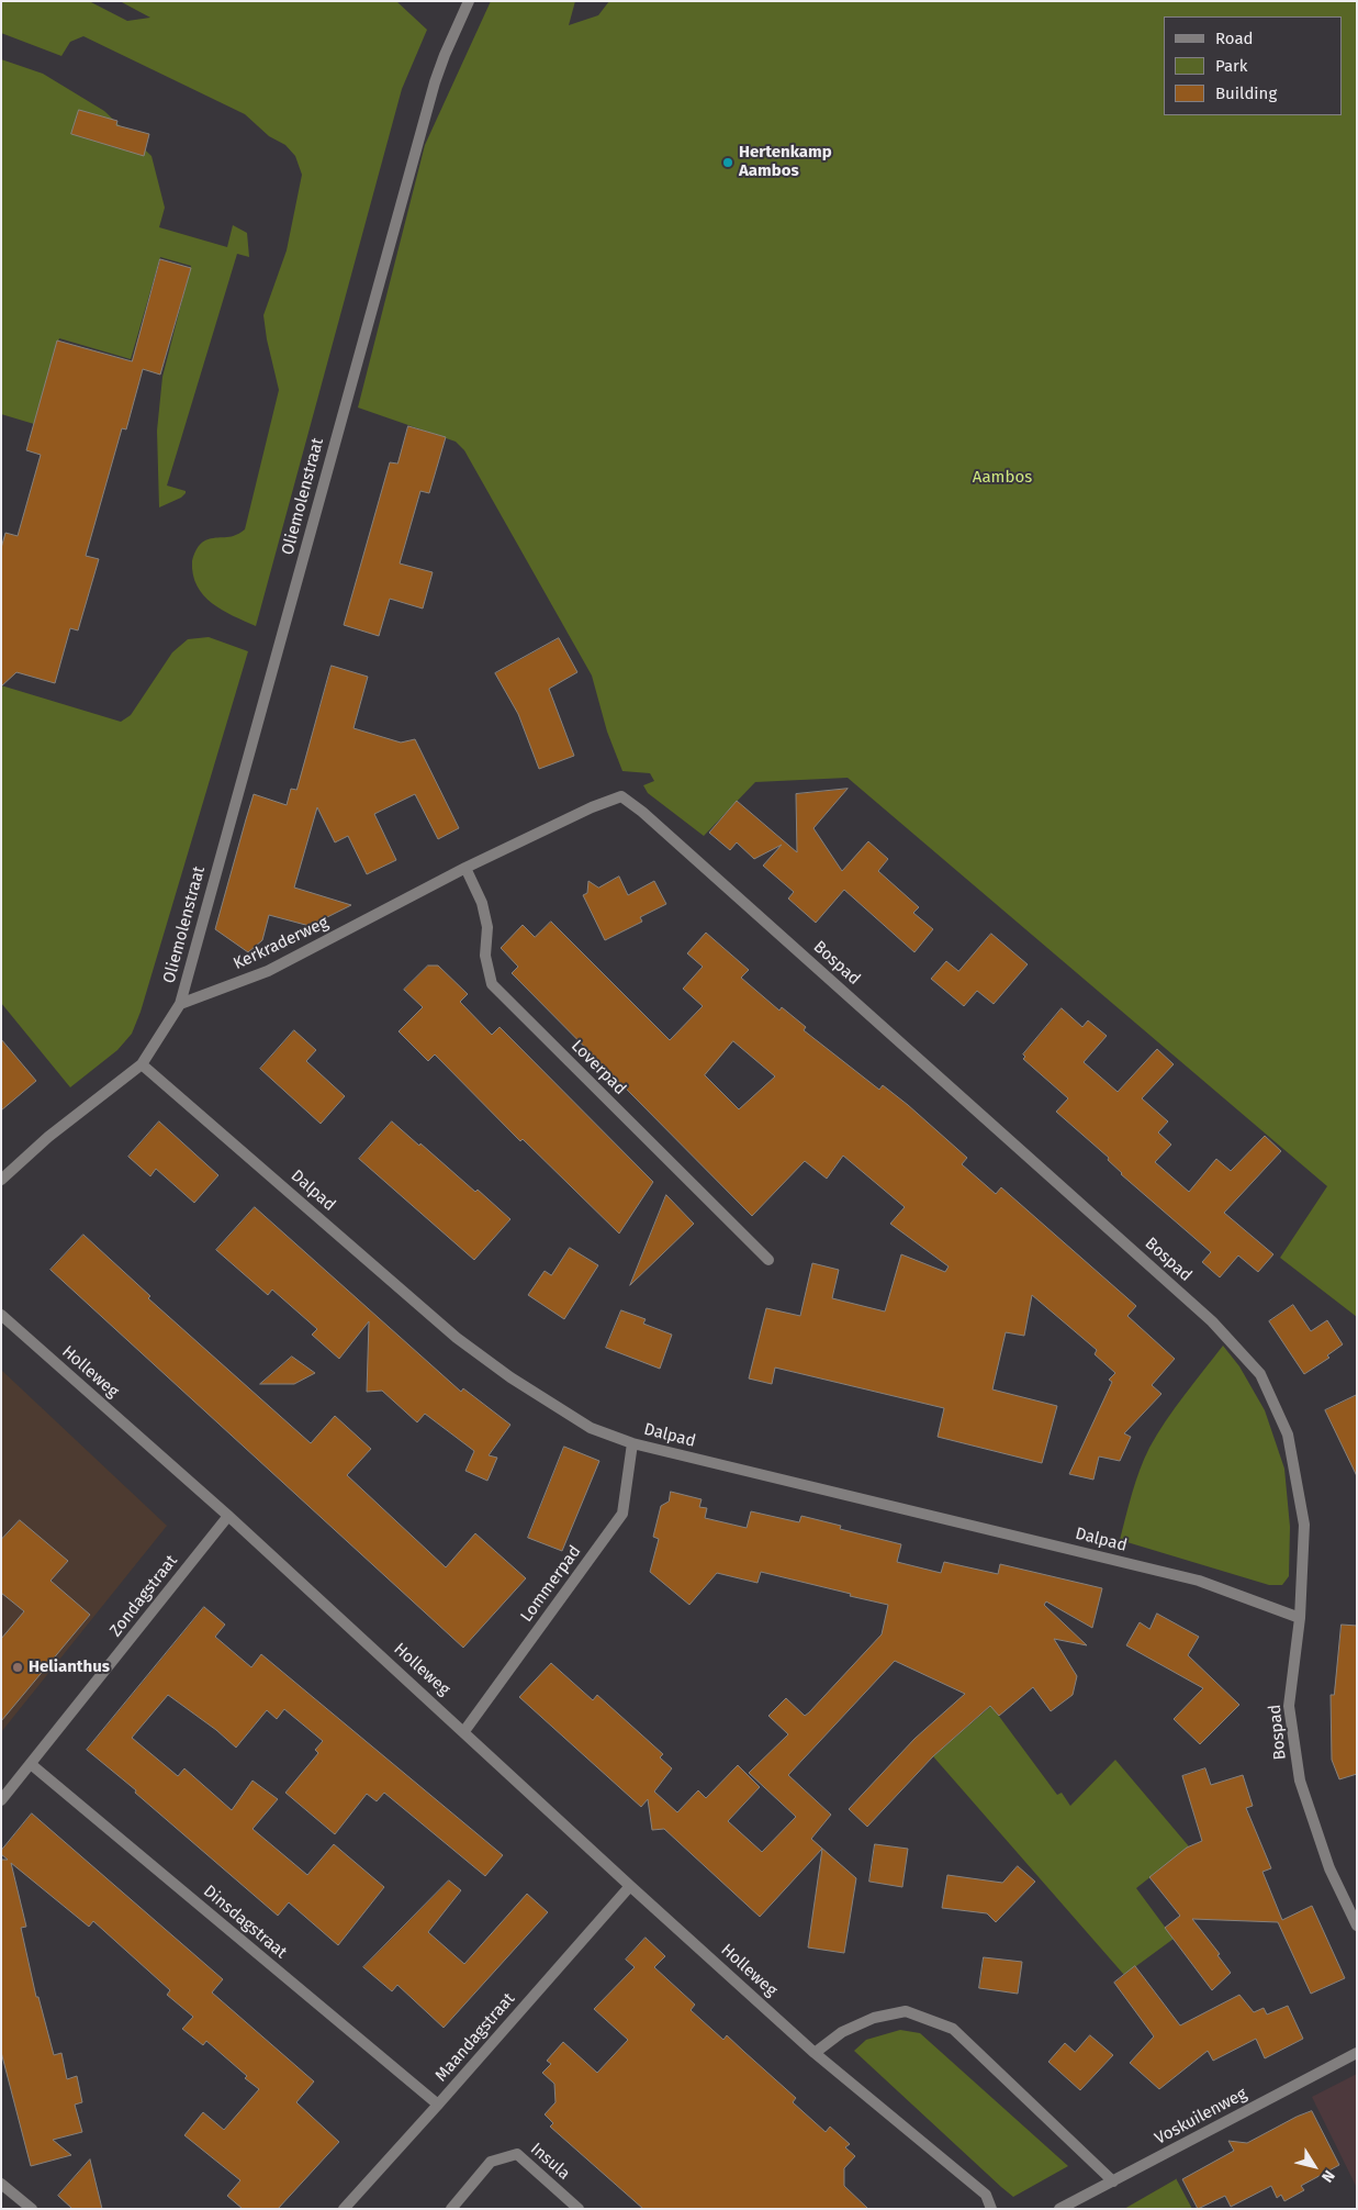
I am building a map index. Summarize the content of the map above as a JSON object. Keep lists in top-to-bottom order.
{
  "streets": {
    "street": [
      "Oliemolenstraat",
      "Kerkraderweg",
      "Bospad",
      "Loverpad",
      "Dalpad",
      "Holleweg",
      "Lommerpad",
      "Zondagstraat",
      "Dinsdagstraat",
      "Maandagstraat",
      "Voskuilenweg",
      "Insula"
    ]
  },
  "crossings": [
    ["Oliemolenstraat", "Kerkraderweg"],
    ["Kerkraderweg", "Bospad"],
    ["Kerkraderweg", "Loverpad"],
    ["Bospad", "Dalpad"],
    ["Dalpad", "Lommerpad"],
    ["Holleweg", "Lommerpad"],
    ["Holleweg", "Zondagstraat"],
    ["Holleweg", "Maandagstraat"],
    ["Zondagstraat", "Dinsdagstraat"],
    ["Dinsdagstraat", "Maandagstraat"]
  ],
  "parks": ["Aambos"],
  "places": ["Hertenkamp Aambos", "Helianthus"],
  "legend": ["Road", "Park", "Building"],
  "north": "bottom right"
}
